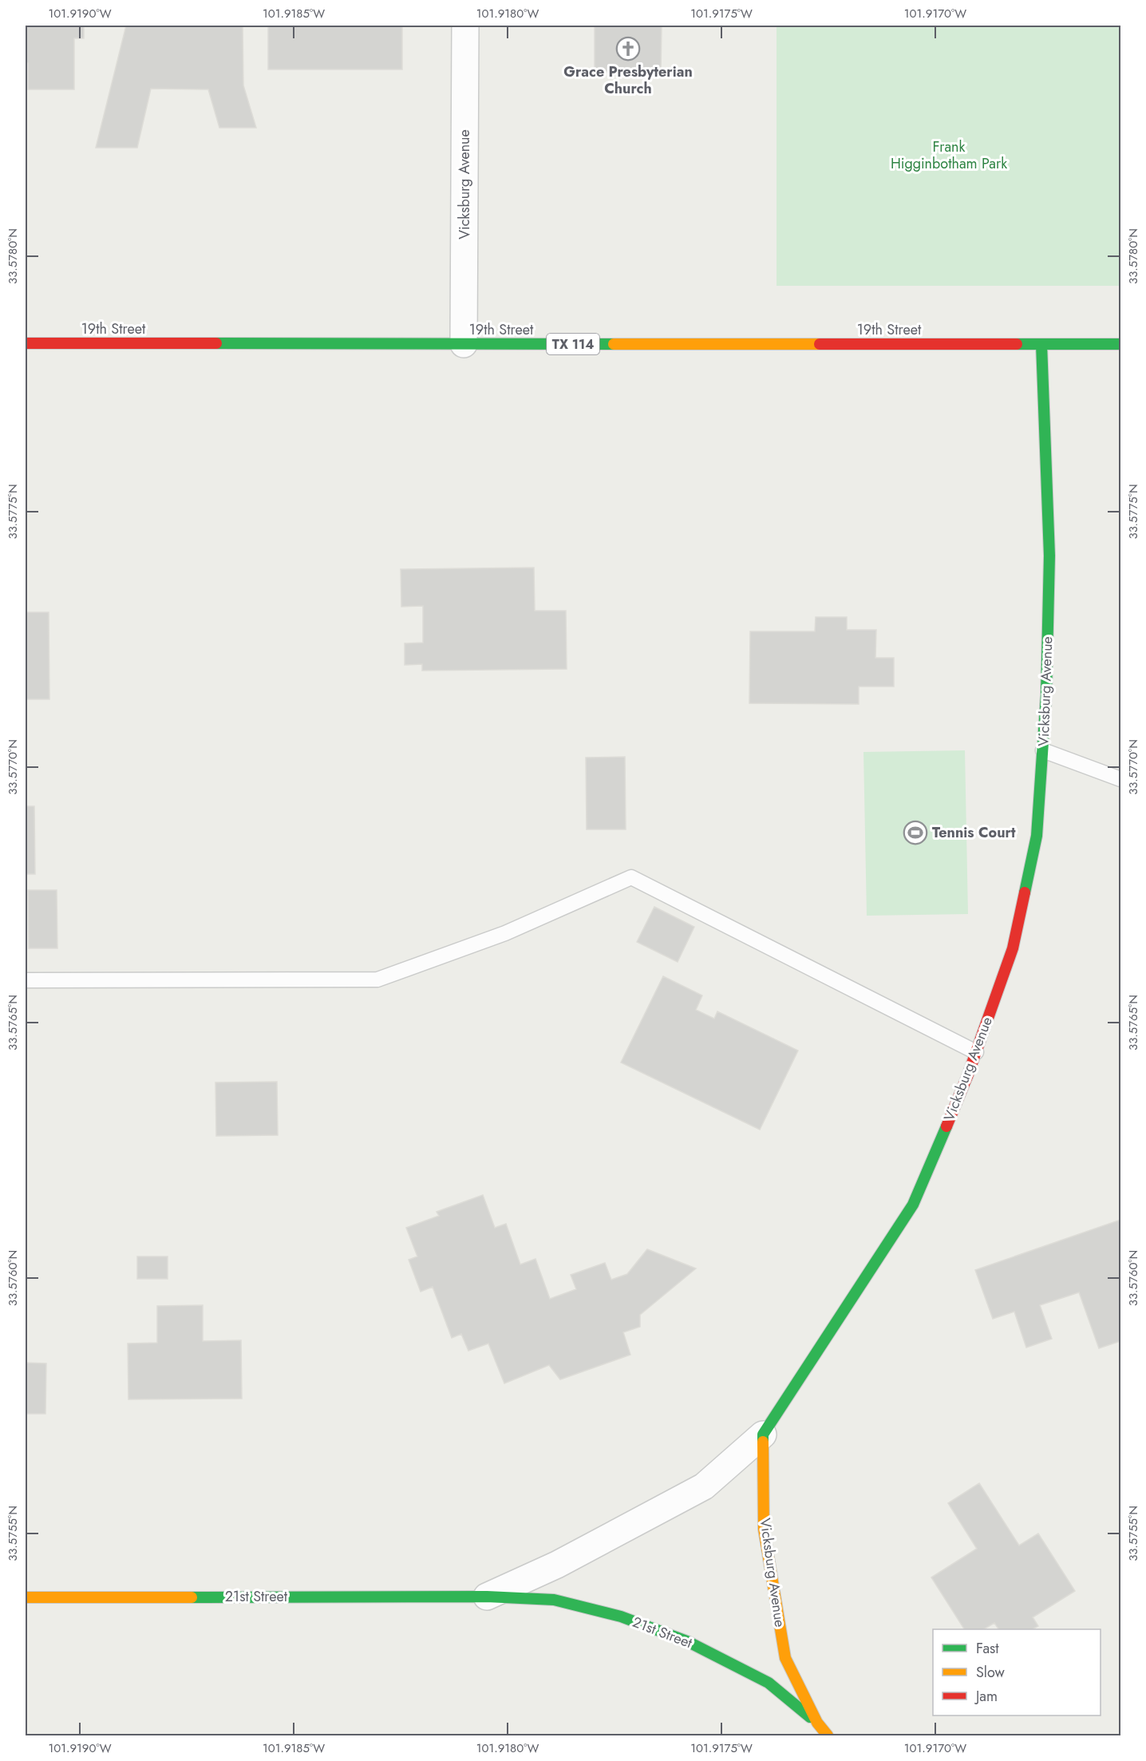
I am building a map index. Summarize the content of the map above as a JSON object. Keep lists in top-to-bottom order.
{
  "streets": {
    "street": [
      "Vicksburg Avenue",
      "19th Street",
      "TX 114",
      "21st Street"
    ]
  },
  "crossings": [
    ["Vicksburg Avenue", "19th Street"],
    ["Vicksburg Avenue", "21st Street"]
  ],
  "parks": ["Frank Higginbotham Park"],
  "places": {
    "church": ["Grace Presbyterian Church"],
    "sports": ["Tennis Court"]
  },
  "legend": ["Fast", "Slow", "Jam"],
  "coordinates": [
    "101.9190°W",
    "101.9185°W",
    "101.9180°W",
    "101.9175°W",
    "101.9170°W",
    "33.5780°N",
    "33.5775°N",
    "33.5770°N",
    "33.5765°N",
    "33.5760°N",
    "33.5755°N"
  ]
}
